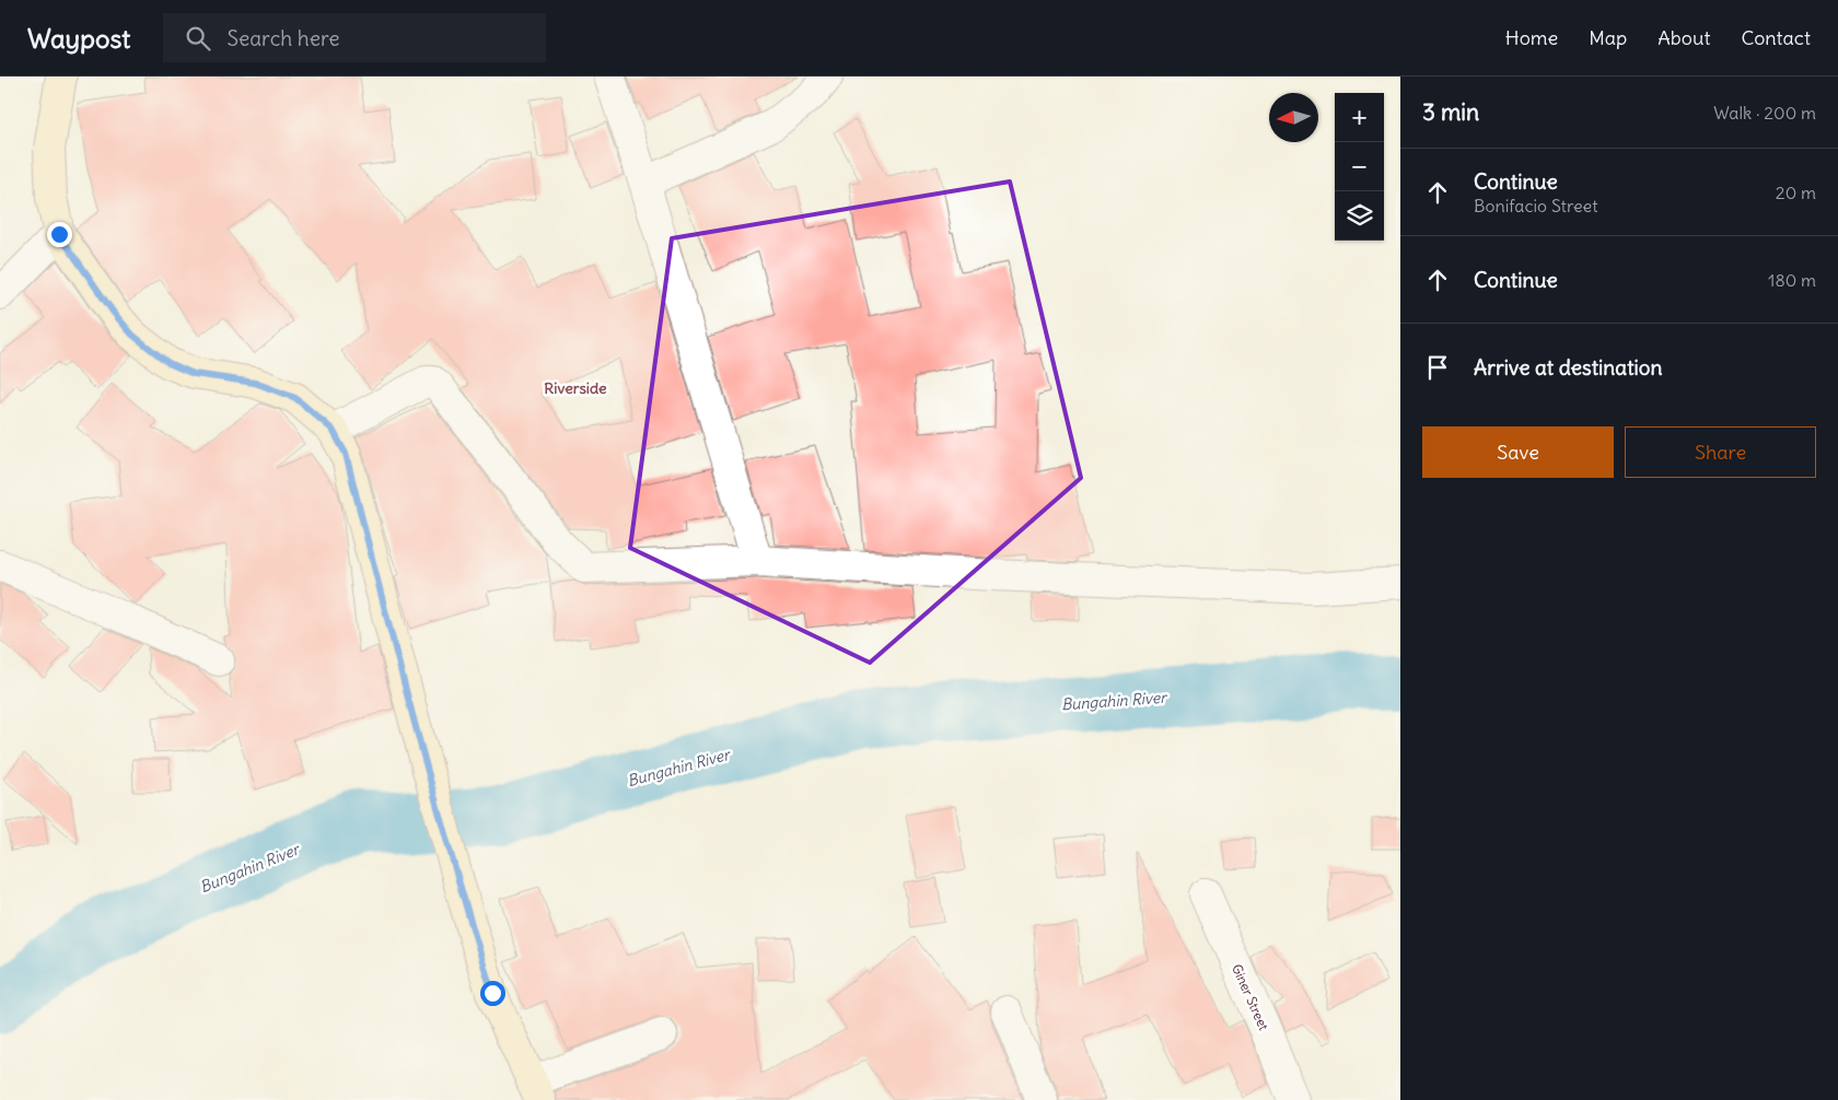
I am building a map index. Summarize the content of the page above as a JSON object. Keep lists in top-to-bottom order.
{
  "streets": {
    "street": ["Giner Street"]
  },
  "districts": ["Riverside"],
  "water": ["Bungahin River"],
  "north": "left",
  "page": {
    "header": "Waypost",
    "search": "Search here",
    "nav": [
      "Home",
      "Map",
      "About",
      "Contact"
    ],
    "heading": ["3 min", "Walk · 200 m"],
    "map_buttons": ["+", "−"],
    "list": [
      ["Continue", "Bonifacio Street", "20 m"],
      ["Continue", "180 m"],
      "Arrive at destination"
    ],
    "buttons": ["Save", "Share"]
  }
}
